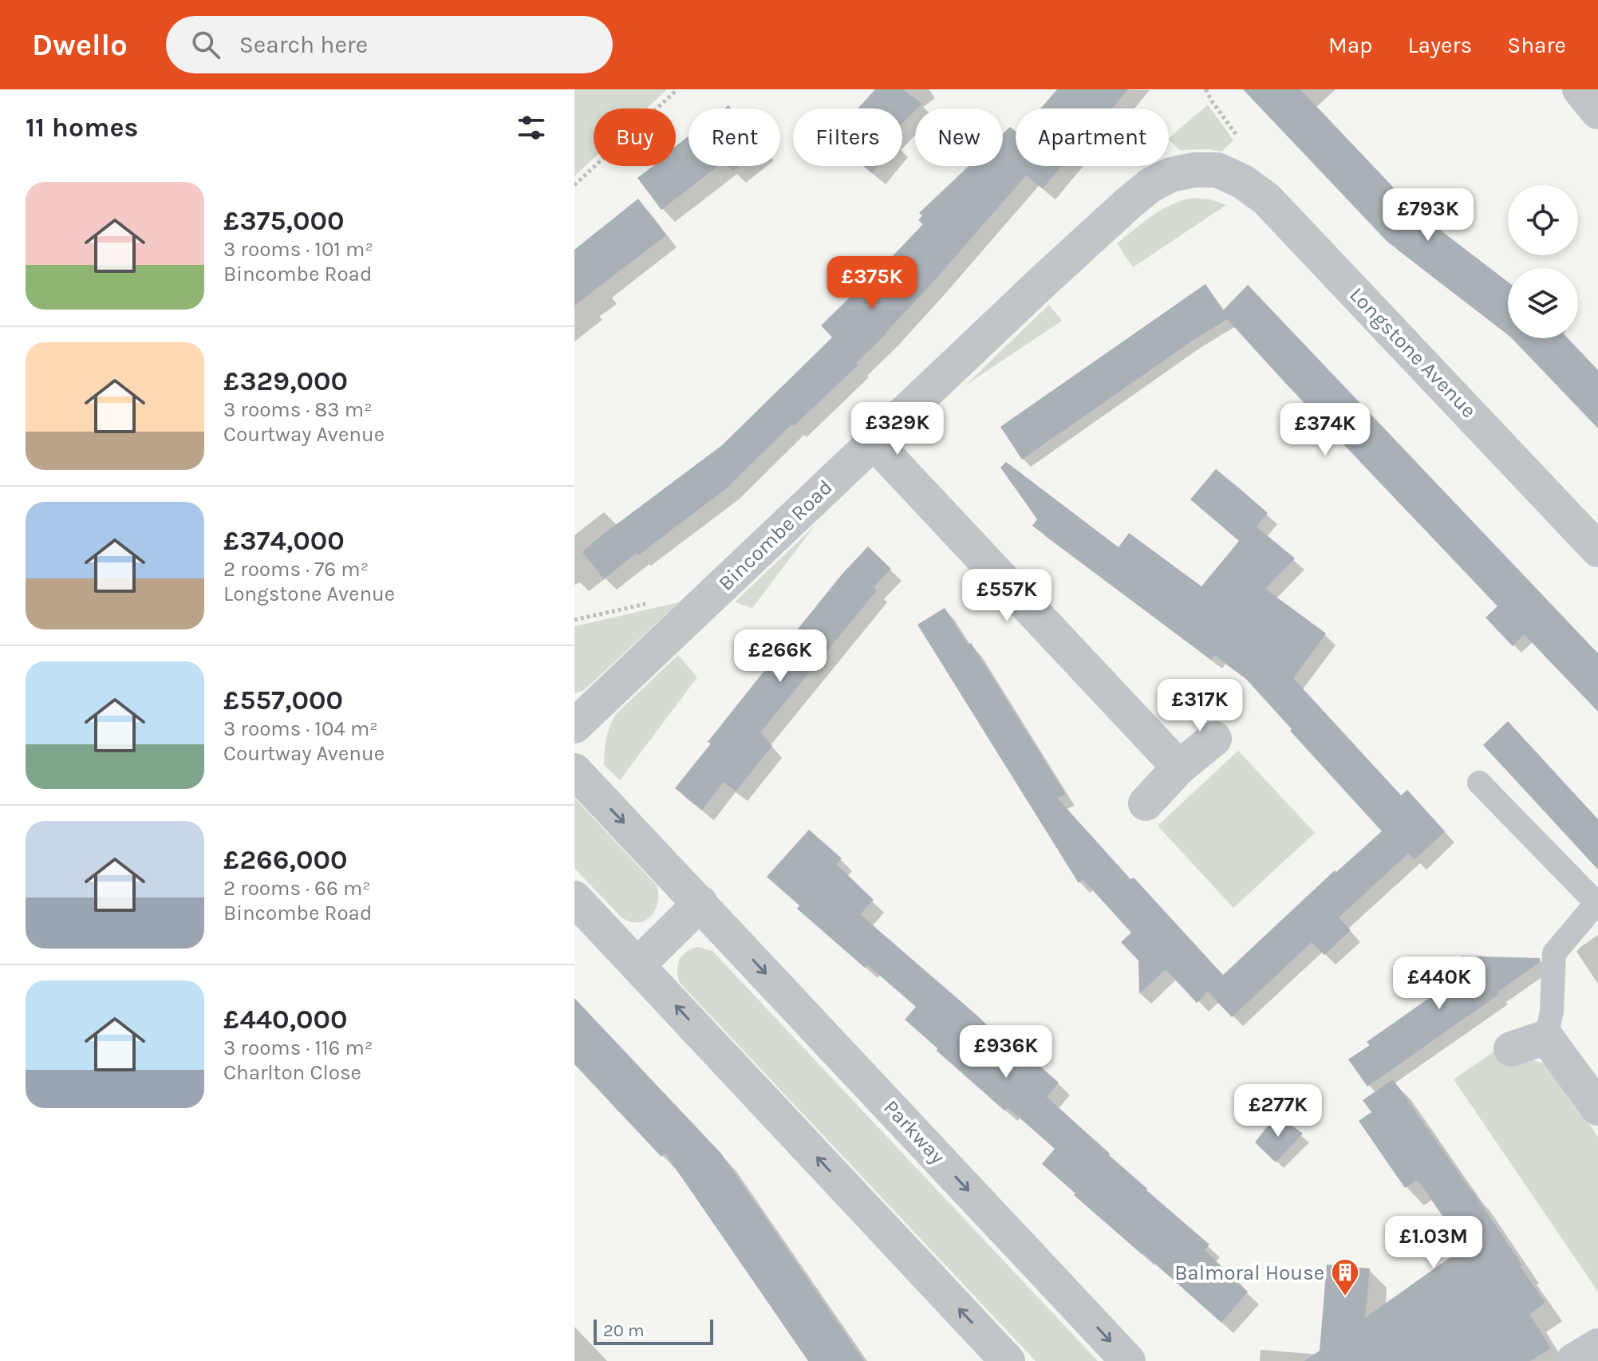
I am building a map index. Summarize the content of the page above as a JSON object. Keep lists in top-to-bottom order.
{
  "streets": {
    "street": ["Longstone Avenue", "Bincombe Road", "Parkway"]
  },
  "crossings": [
    ["Longstone Avenue", "Bincombe Road"]
  ],
  "places": {
    "building": ["Balmoral House"]
  },
  "scale_bar": "20 m",
  "page": {
    "header": "Dwello",
    "search": "Search here",
    "nav": ["Map", "Layers", "Share"],
    "heading": "11 homes",
    "chip": [
      "Buy",
      "Rent",
      "Filters",
      "New",
      "Apartment"
    ],
    "list": [
      {
        "name": "£375,000",
        "note": "3 rooms · 101 m² · Bincombe Road"
      },
      {
        "name": "£329,000",
        "note": "3 rooms · 83 m² · Courtway Avenue"
      },
      {
        "name": "£374,000",
        "note": "2 rooms · 76 m² · Longstone Avenue"
      },
      {
        "name": "£557,000",
        "note": "3 rooms · 104 m² · Courtway Avenue"
      },
      {
        "name": "£266,000",
        "note": "2 rooms · 66 m² · Bincombe Road"
      },
      {
        "name": "£440,000",
        "note": "3 rooms · 116 m² · Charlton Close"
      }
    ],
    "price": [
      "£793K",
      "£375K",
      "£329K",
      "£374K",
      "£557K",
      "£266K",
      "£317K",
      "£440K",
      "£936K",
      "£277K",
      "£1.03M"
    ],
    "scale": "20 m"
  }
}
